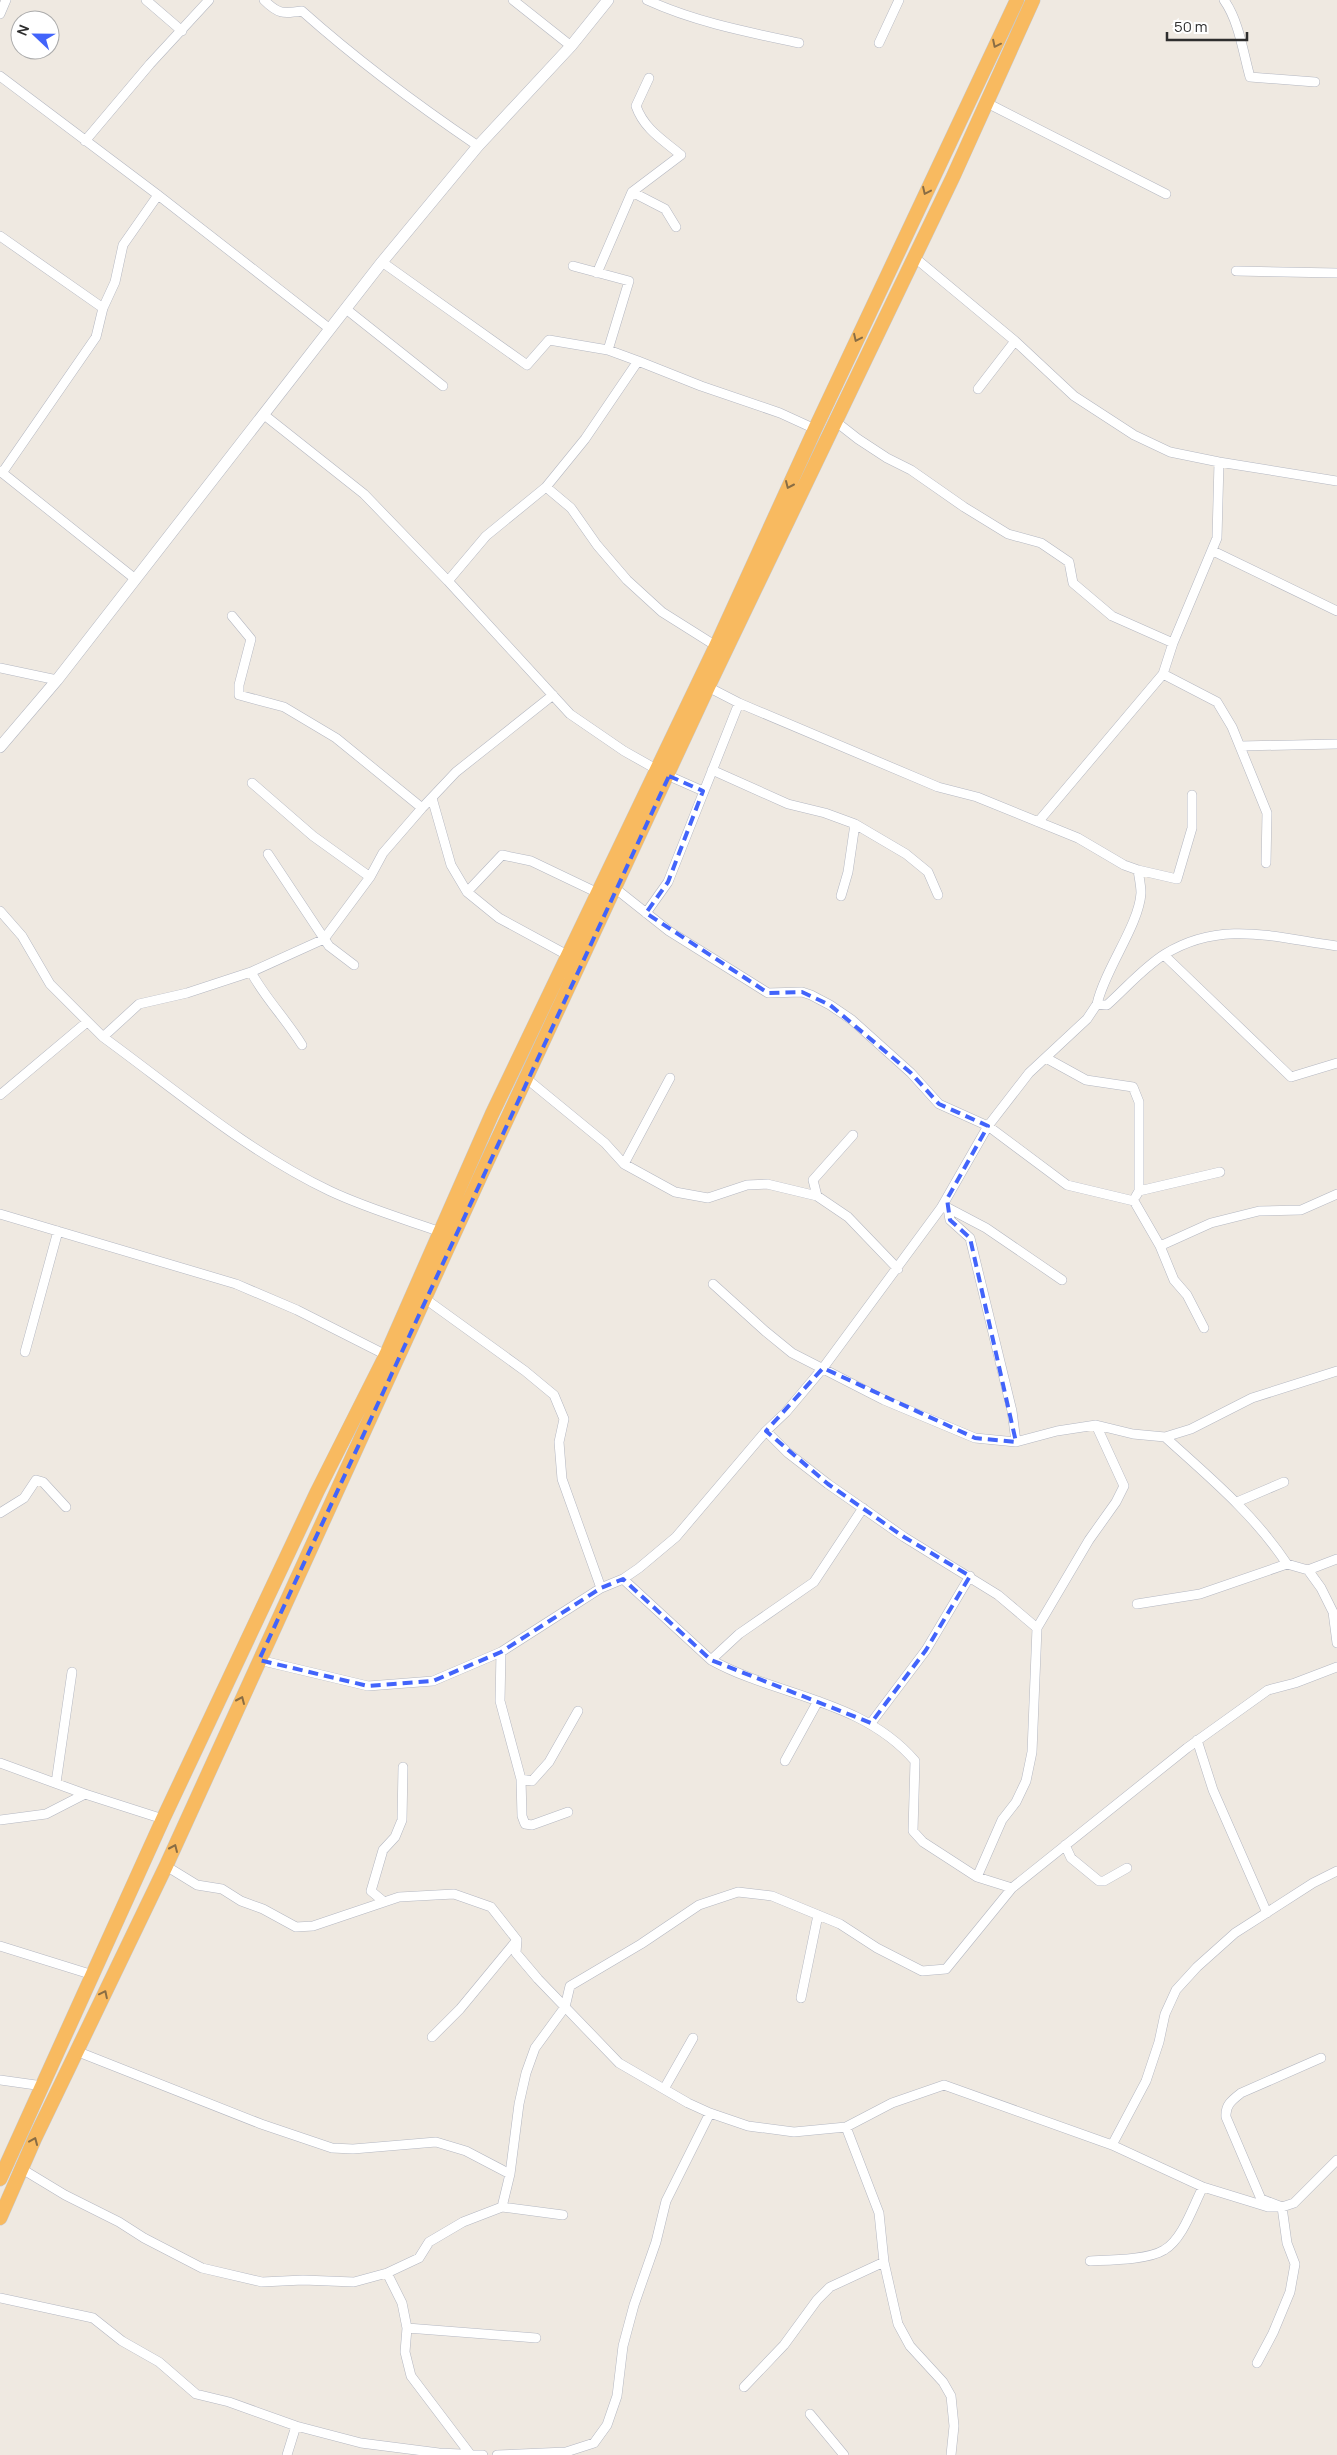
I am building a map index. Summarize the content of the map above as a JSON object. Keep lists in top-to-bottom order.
{
  "scale_bar": "50 m",
  "north": "left"
}
